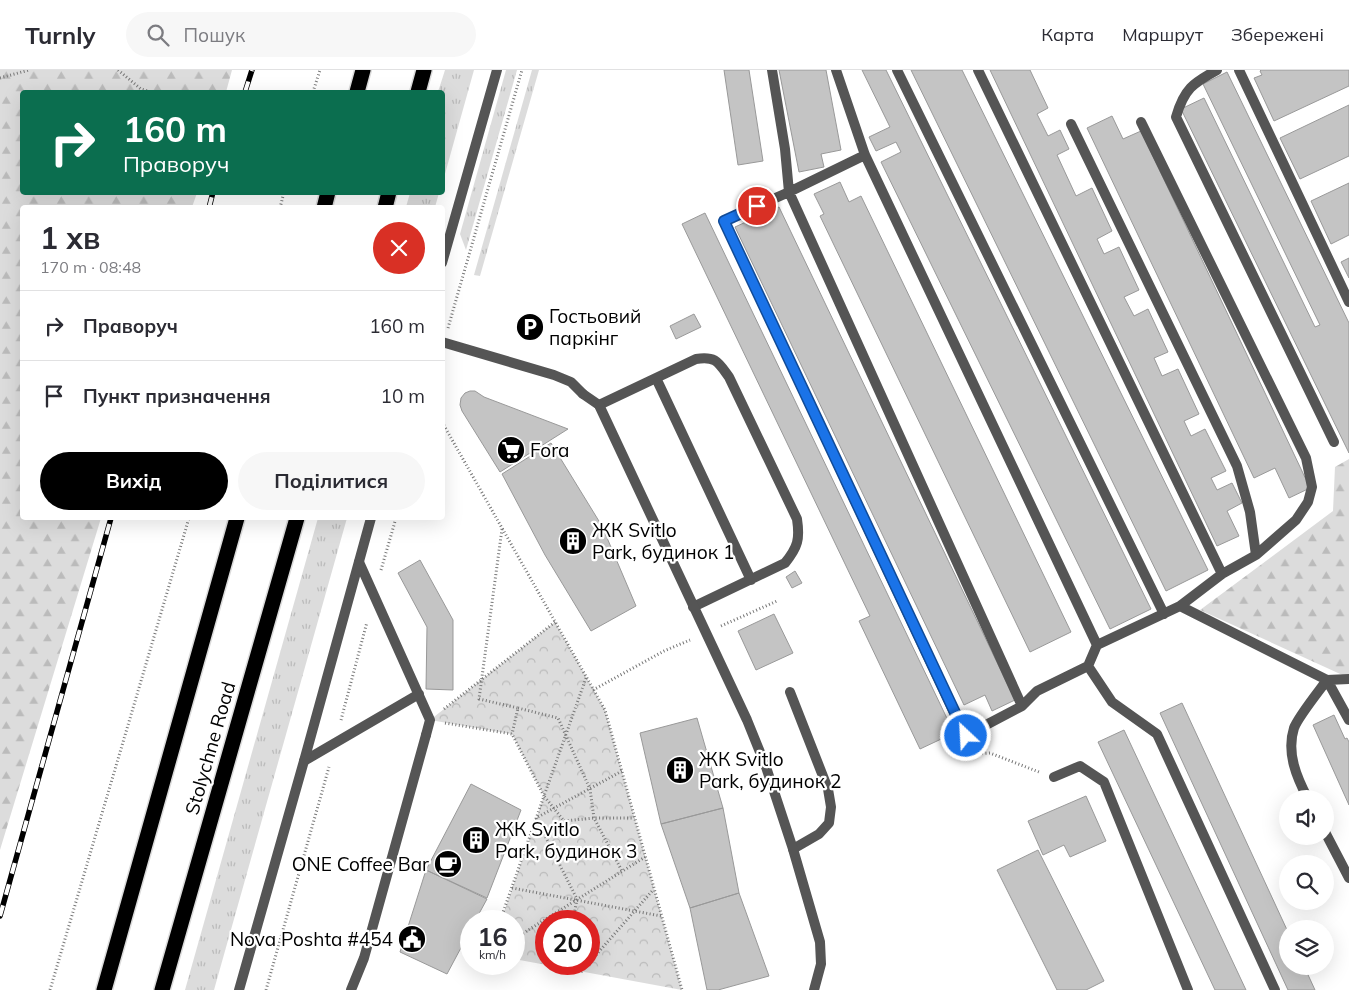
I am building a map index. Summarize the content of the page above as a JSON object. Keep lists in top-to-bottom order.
{
  "streets": {
    "highway": ["Stolychne Road"]
  },
  "places": {
    "parking": ["Гостьовий паркінг"],
    "supermarket": ["Fora"],
    "building": ["ЖК Svitlo Park, будинок 1", "ЖК Svitlo Park, будинок 2", "ЖК Svitlo Park, будинок 3"],
    "cafe": ["ONE Coffee Bar"],
    "public building": ["Nova Poshta #454"]
  },
  "page": {
    "header": "Turnly",
    "search": "Пошук",
    "nav": ["Карта", "Маршрут", "Збережені"],
    "turn": ["160 m", "Праворуч"],
    "heading": ["1 хв", "170 m · 08:48"],
    "list": [
      {
        "name": "Праворуч",
        "value": "160 m"
      },
      {
        "name": "Пункт призначення",
        "value": "10 m"
      }
    ],
    "buttons": ["Вихід", "Поділитися"],
    "speed": "16 km/h",
    "limit": "20"
  }
}
